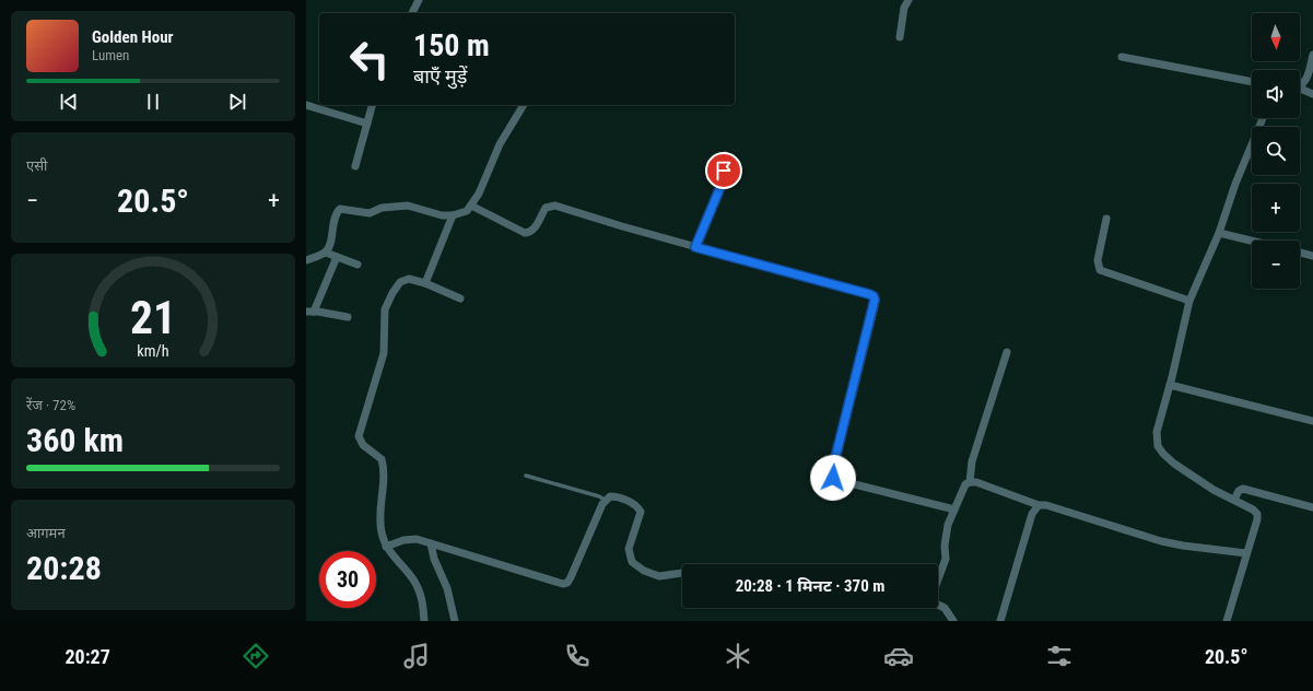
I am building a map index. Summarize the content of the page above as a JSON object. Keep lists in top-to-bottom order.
{
  "north": "bottom",
  "page": {
    "map_buttons": ["+", "−"],
    "turn": ["150 m", "बाएँ मुड़ें"],
    "song": ["Golden Hour", "Lumen"],
    "tile": [
      "एसी",
      ["रेंज · 72%", "360 km"],
      ["आगमन", "20:28"]
    ],
    "heat": ["−", "20.5°", "+"],
    "limit": "30",
    "trip": "20:28 · 1 मिनट · 370 m",
    "tabs": ["20:27", "20.5°"],
    "gauge": ["21", "km/h"]
  }
}
